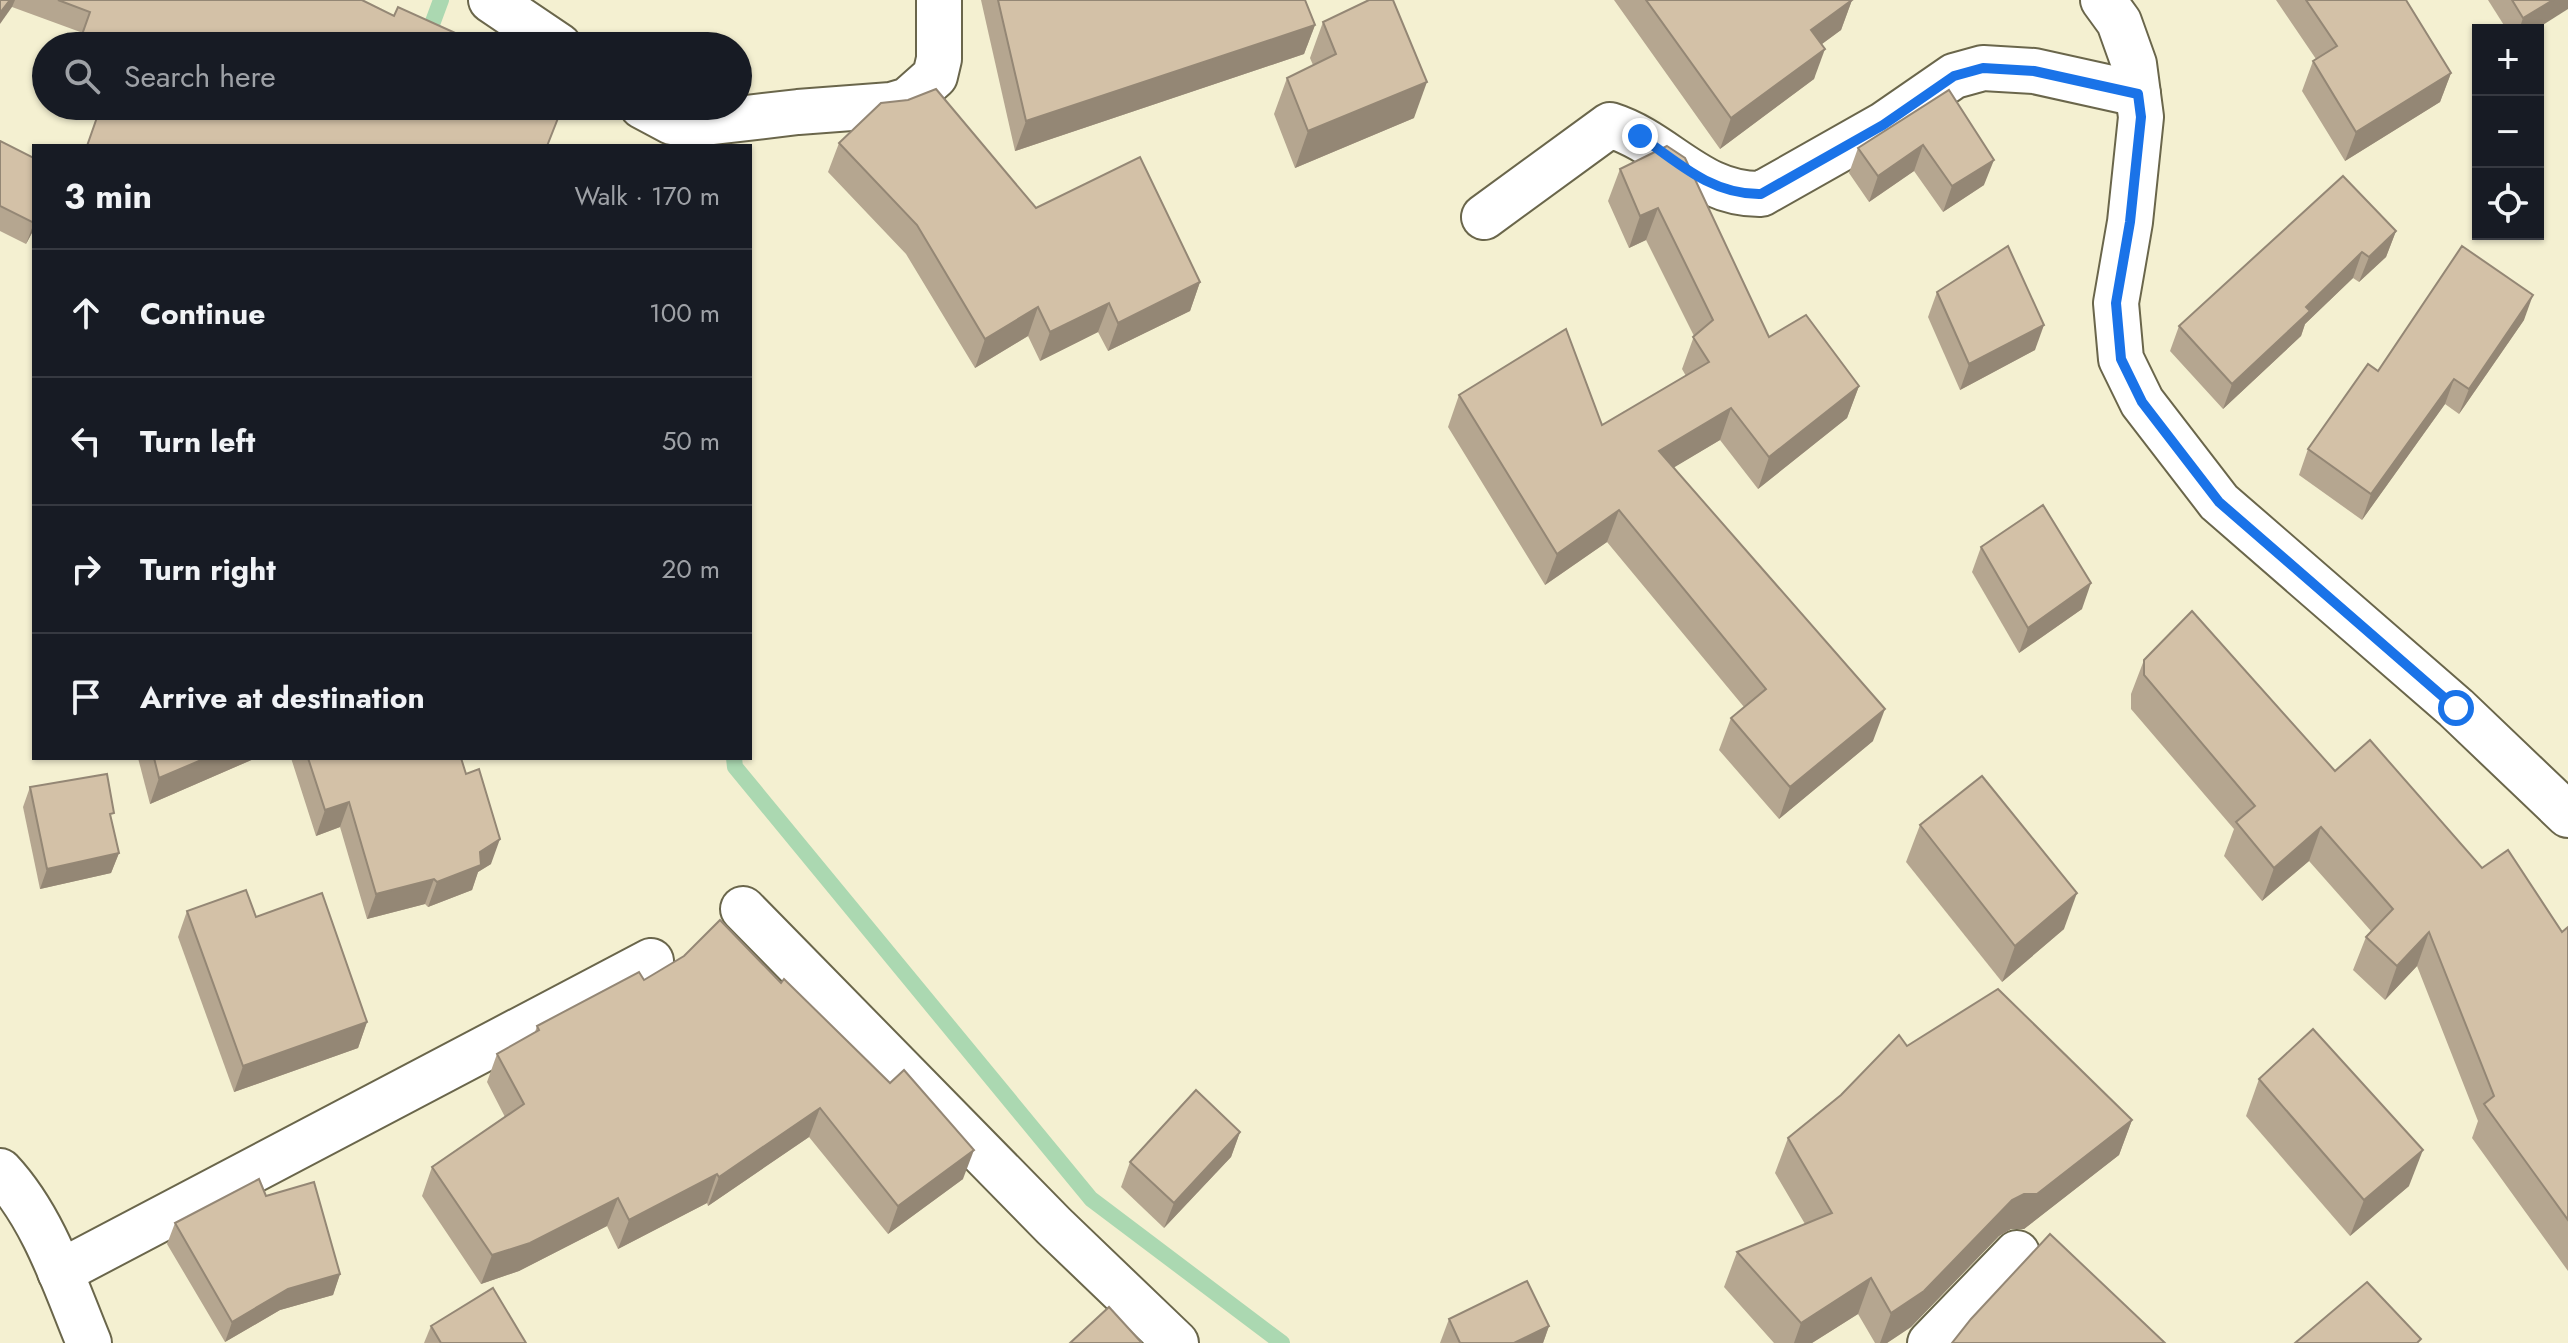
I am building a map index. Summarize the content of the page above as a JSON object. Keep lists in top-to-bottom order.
{
  "page": {
    "map_buttons": ["+", "−"],
    "search": "Search here",
    "heading": ["3 min", "Walk · 170 m"],
    "list": [
      ["Continue", "100 m"],
      ["Turn left", "50 m"],
      ["Turn right", "20 m"],
      "Arrive at destination"
    ]
  }
}
